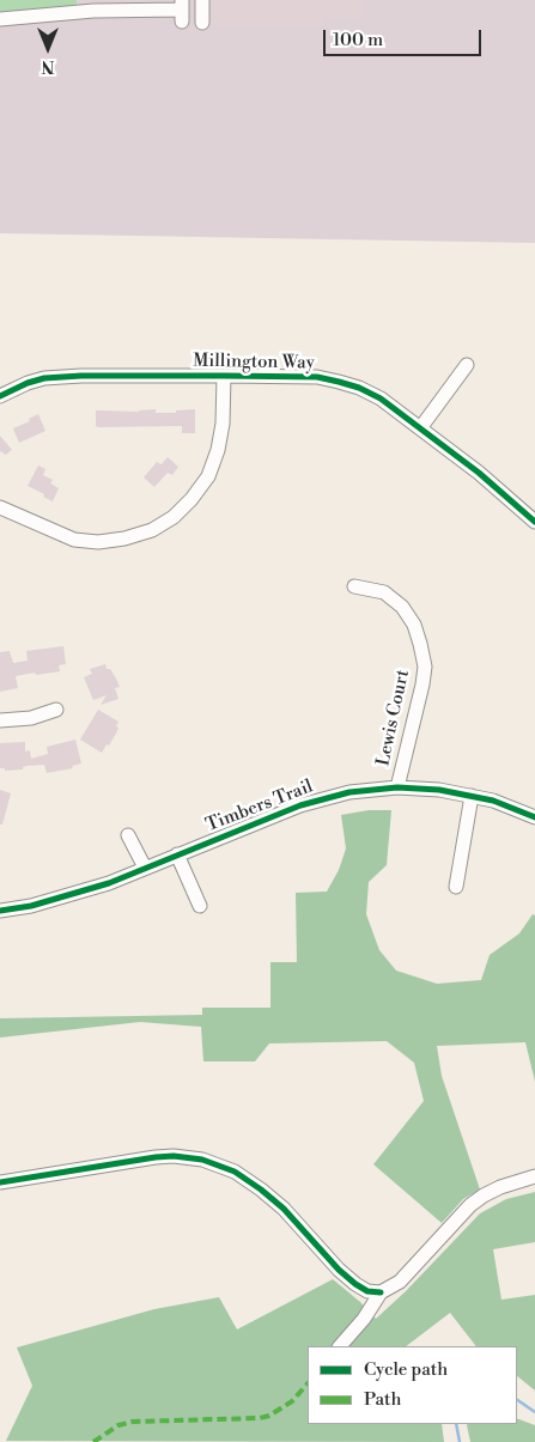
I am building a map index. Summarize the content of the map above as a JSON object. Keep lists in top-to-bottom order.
{
  "streets": {
    "street": ["Millington Way", "Lewis Court", "Timbers Trail"]
  },
  "crossings": [
    ["Lewis Court", "Timbers Trail"]
  ],
  "legend": ["Cycle path", "Path"],
  "scale_bar": "100 m",
  "north": "bottom"
}
